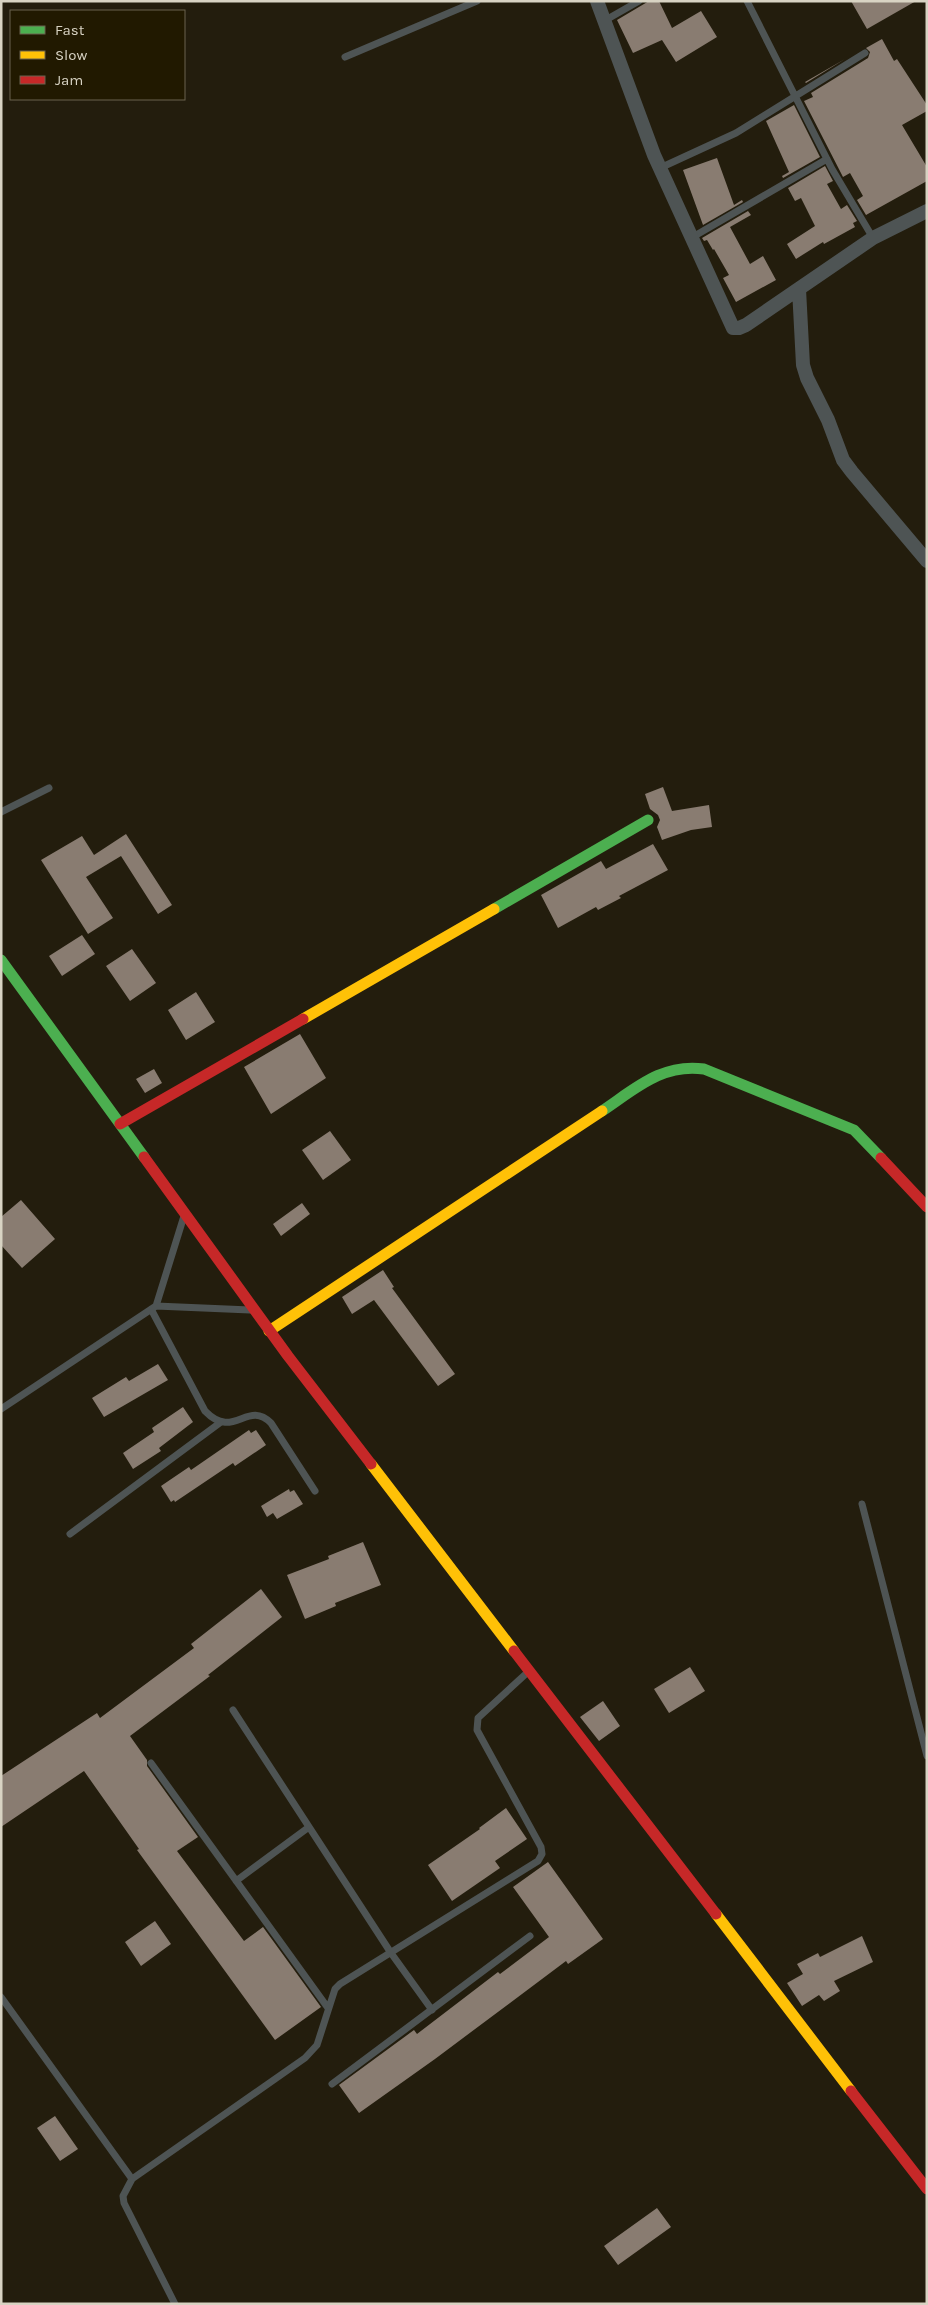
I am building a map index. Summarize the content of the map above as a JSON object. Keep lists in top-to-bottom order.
{
  "legend": ["Fast", "Slow", "Jam"]
}
